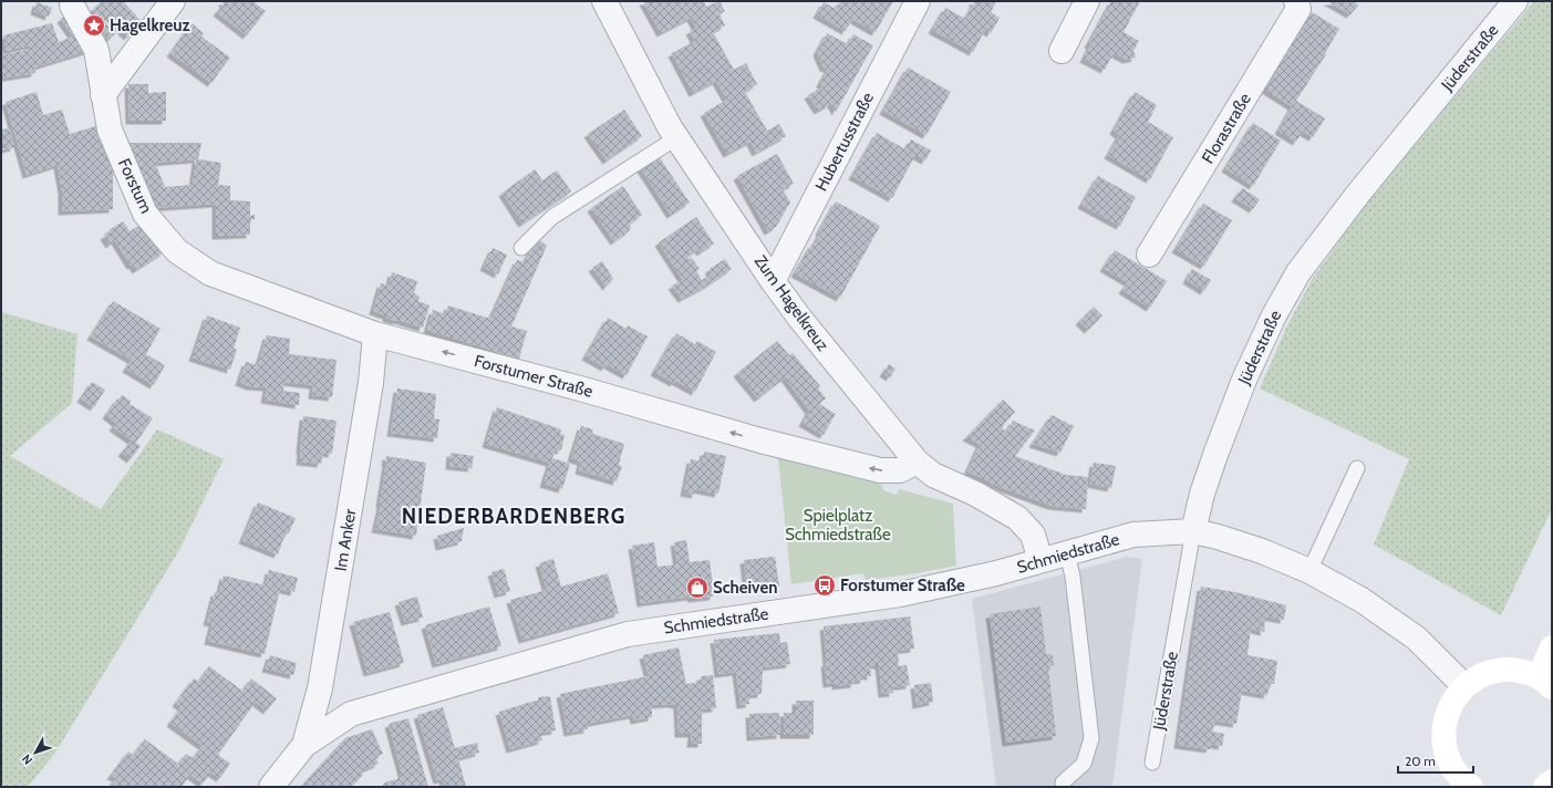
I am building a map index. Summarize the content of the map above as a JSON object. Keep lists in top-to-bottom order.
{
  "streets": {
    "street": [
      "Jüderstraße",
      "Florastraße",
      "Hubertusstraße",
      "Forstum",
      "Zum Hagelkreuz",
      "Forstumer Straße",
      "Im Anker",
      "Schmiedstraße"
    ]
  },
  "crossings": [
    ["Jüderstraße", "Schmiedstraße"],
    ["Hubertusstraße", "Zum Hagelkreuz"],
    ["Forstum", "Forstumer Straße"],
    ["Forstum", "Im Anker"],
    ["Zum Hagelkreuz", "Forstumer Straße"],
    ["Forstumer Straße", "Im Anker"],
    ["Im Anker", "Schmiedstraße"]
  ],
  "one_way": ["Forstumer Straße"],
  "districts": ["NIEDERBARDENBERG"],
  "parks": ["Spielplatz Schmiedstraße"],
  "places": {
    "place": ["Hagelkreuz"],
    "bus stop": ["Forstumer Straße"],
    "shop": ["Scheiven"]
  },
  "scale_bar": "20 m",
  "north": "bottom left"
}
